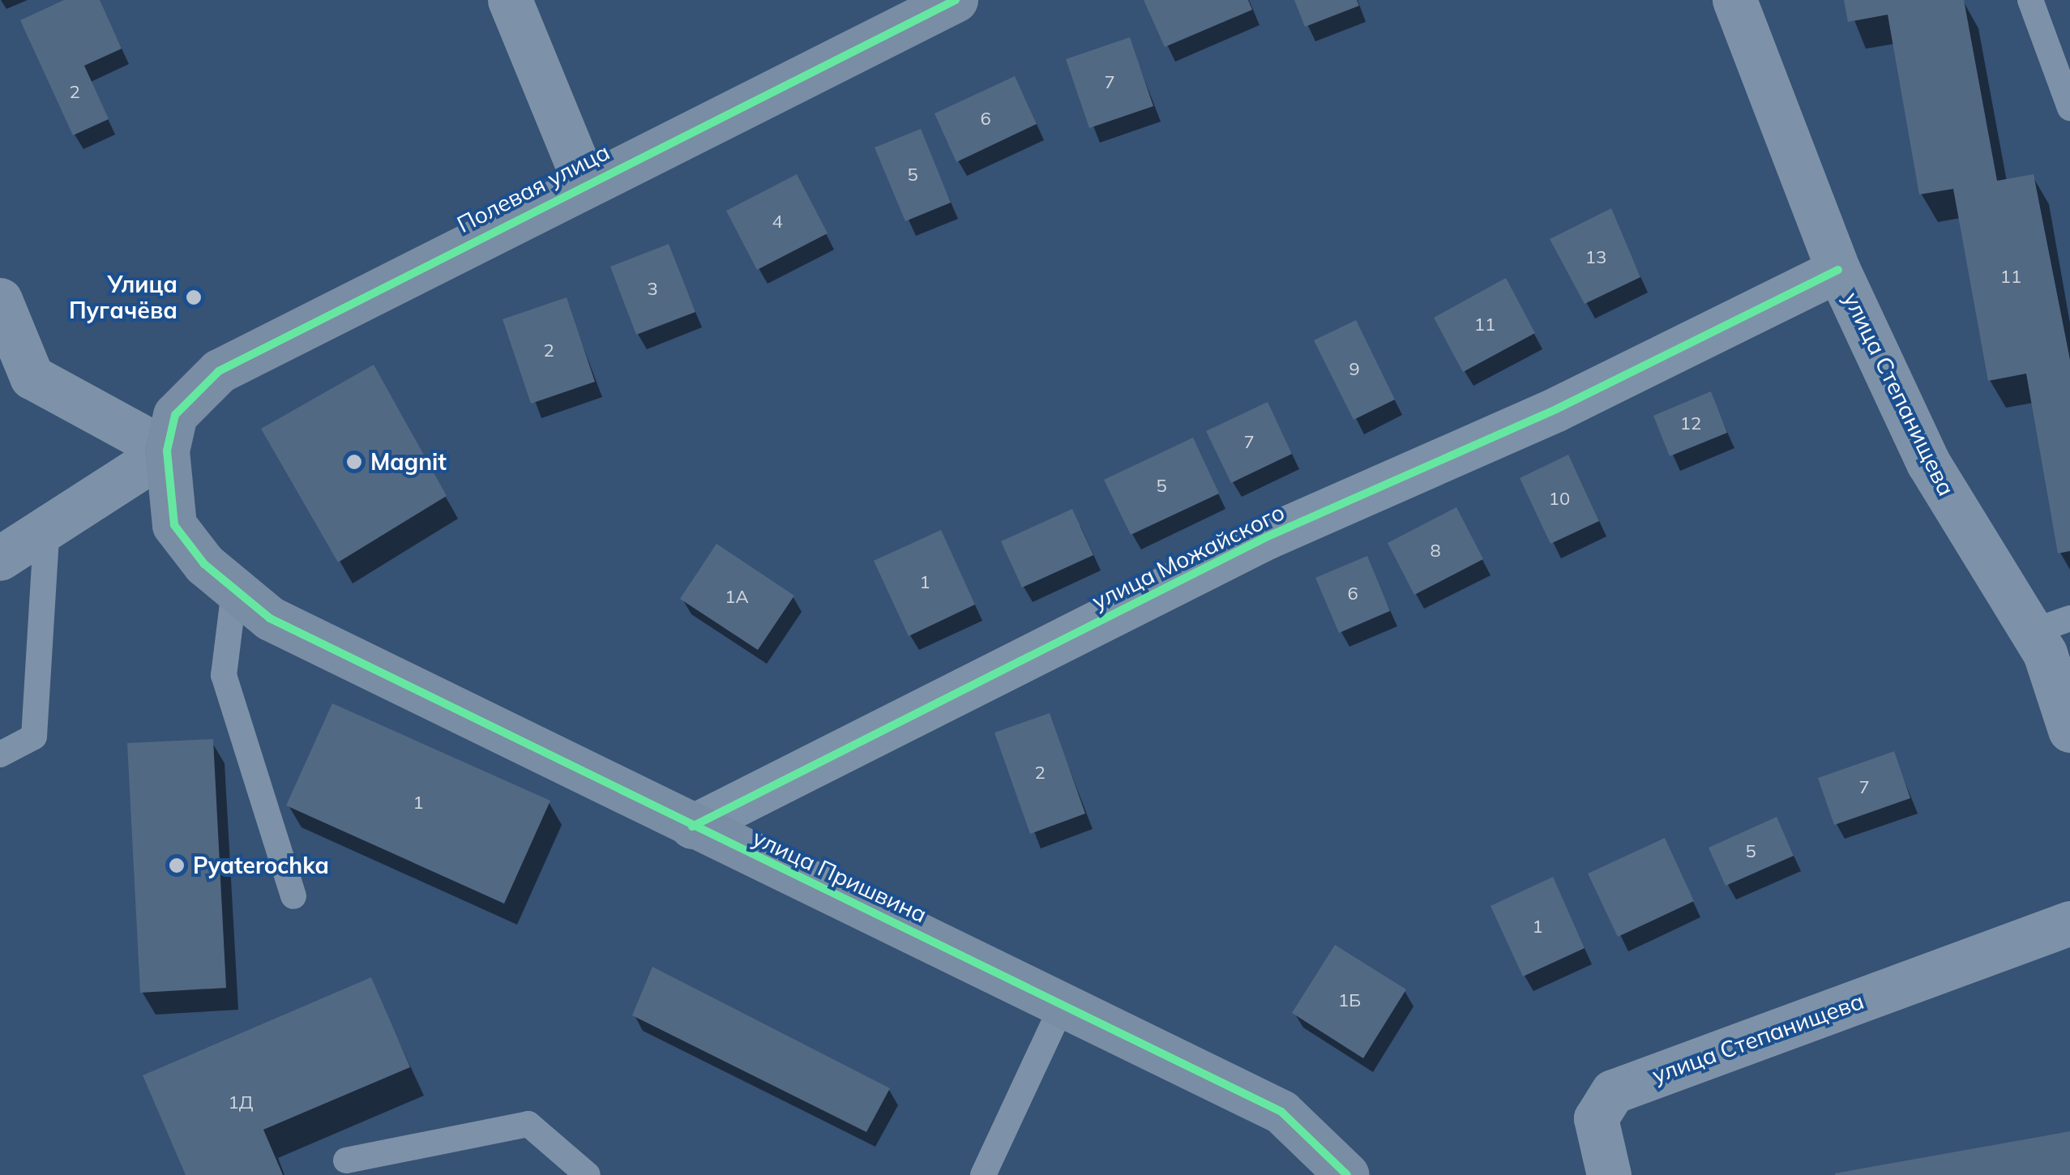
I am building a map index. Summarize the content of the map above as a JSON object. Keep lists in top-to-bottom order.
{
  "streets": {
    "street": [
      "Полевая улица",
      "улица Степанищева",
      "улица Можайского",
      "улица Пришвина"
    ]
  },
  "crossings": [
    ["Полевая улица", "улица Пришвина"],
    ["улица Степанищева", "улица Можайского"],
    ["улица Можайского", "улица Пришвина"]
  ],
  "places": ["Улица Пугачёва", "Magnit", "Pyaterochka"],
  "house_numbers": [
    "7",
    "2",
    "6",
    "5",
    "4",
    "13",
    "11",
    "3",
    "11",
    "2",
    "9",
    "12",
    "7",
    "5",
    "10",
    "8",
    "1",
    "6",
    "1А",
    "2",
    "7",
    "1",
    "5",
    "1",
    "1Б",
    "1Д"
  ]
}
